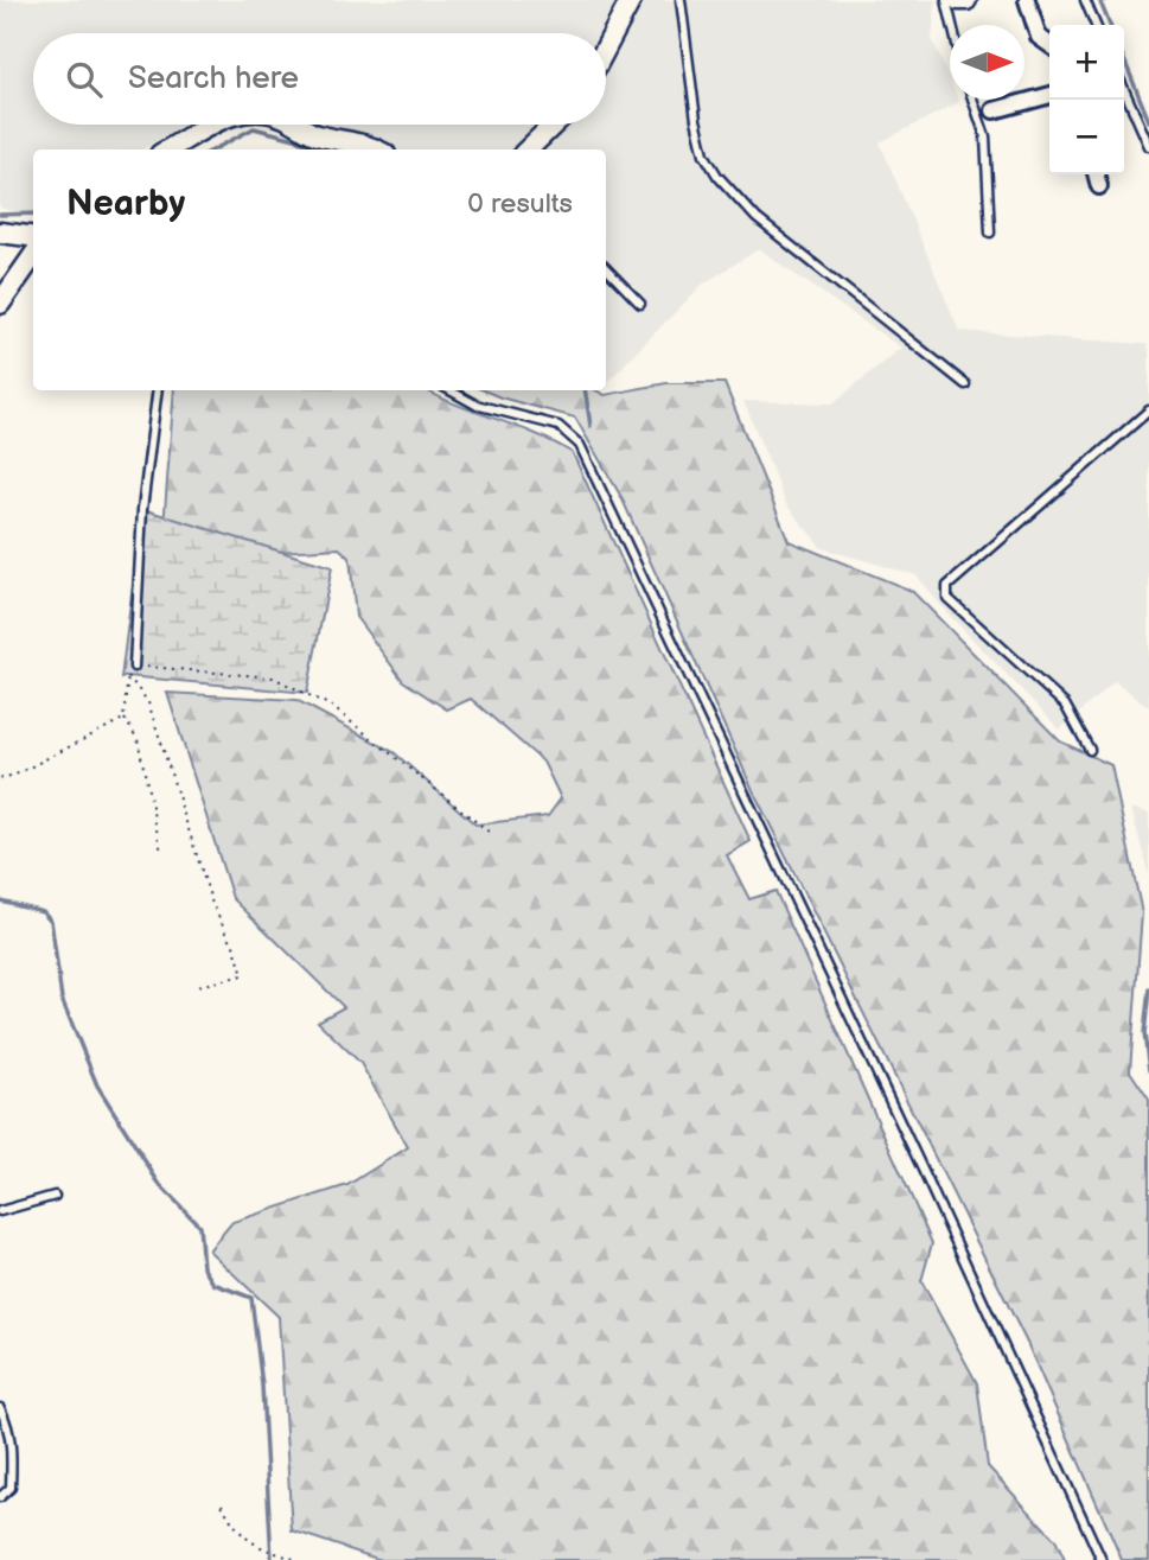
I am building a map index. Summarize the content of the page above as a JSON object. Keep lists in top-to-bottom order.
{
  "north": "right",
  "page": {
    "map_buttons": ["+", "−"],
    "search": "Search here",
    "heading": ["Nearby", "0 results"]
  }
}
